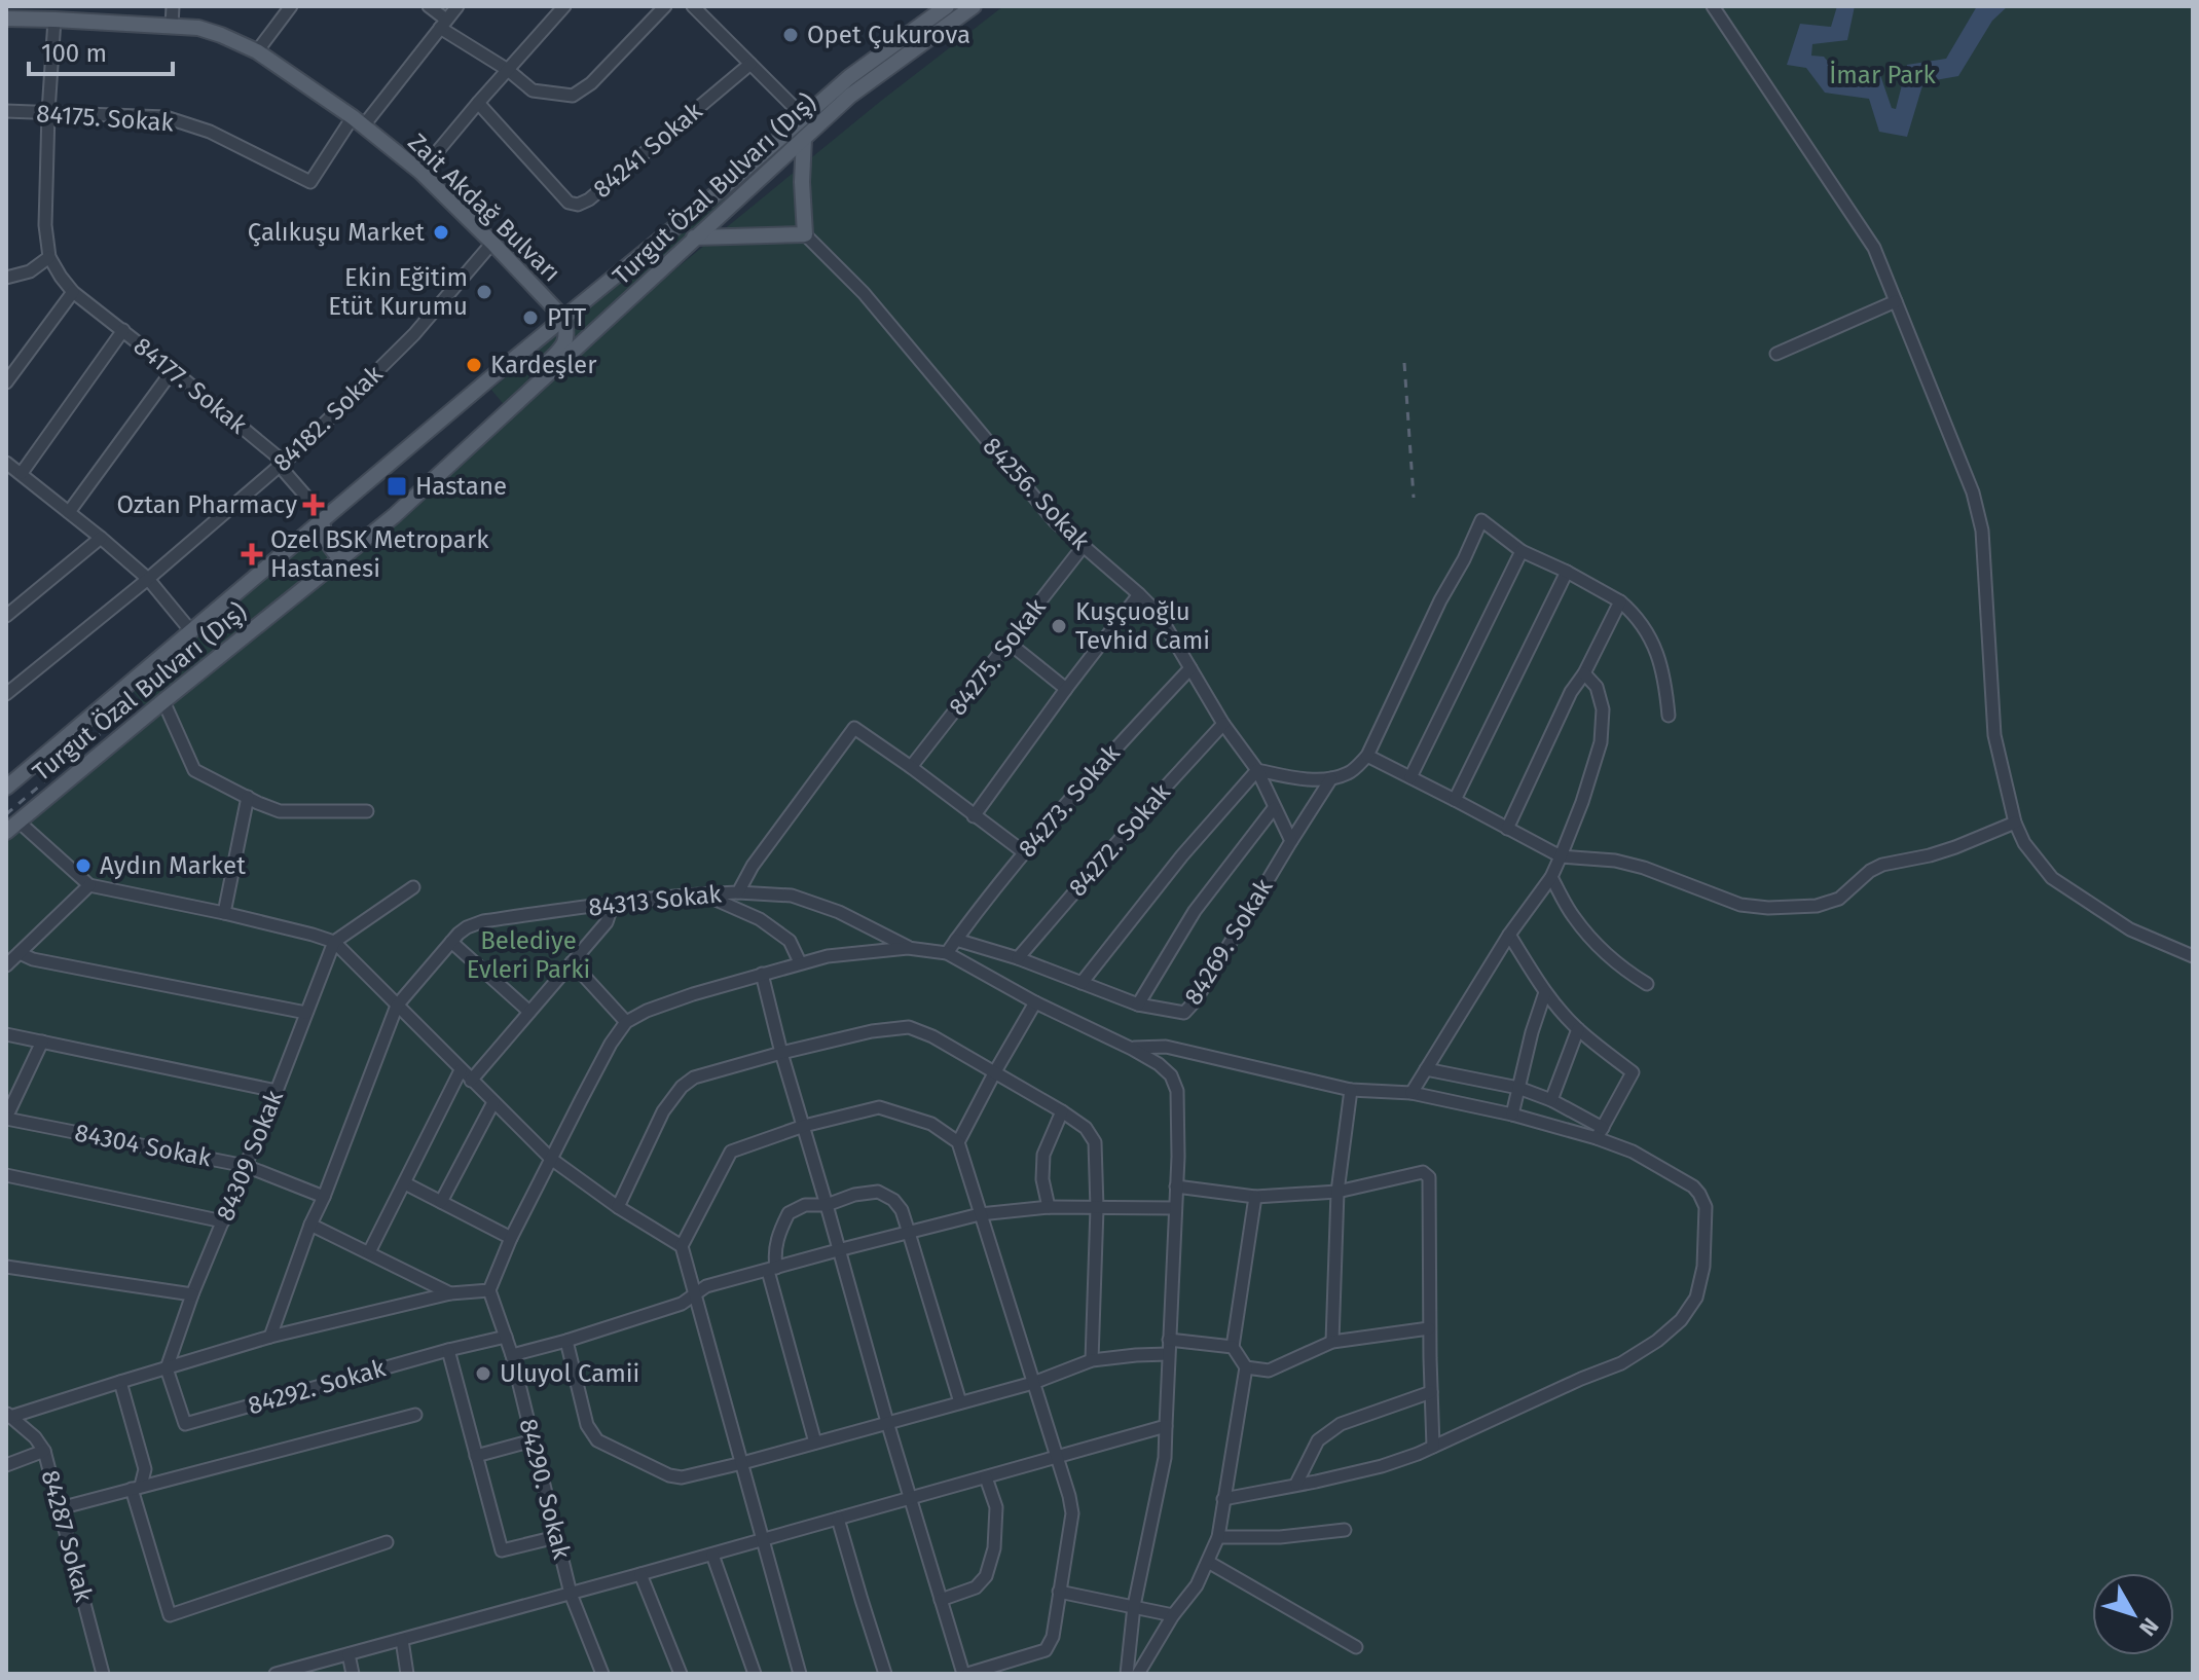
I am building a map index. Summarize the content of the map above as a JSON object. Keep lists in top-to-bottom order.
{
  "streets": {
    "main road": ["Turgut Özal Bulvarı (Dış)", "Zait Akdağ Bulvarı"],
    "street": [
      "84175. Sokak",
      "84241 Sokak",
      "84177. Sokak",
      "84182. Sokak",
      "84256. Sokak",
      "84275. Sokak",
      "84273. Sokak",
      "84272. Sokak",
      "84313 Sokak",
      "84269. Sokak",
      "84304 Sokak",
      "84309 Sokak",
      "84292. Sokak",
      "84290. Sokak",
      "84287 Sokak"
    ]
  },
  "crossings": [
    ["84175. Sokak", "Zait Akdağ Bulvarı"],
    ["84175. Sokak", "84177. Sokak"],
    ["Turgut Özal Bulvarı (Dış)", "Zait Akdağ Bulvarı"],
    ["Turgut Özal Bulvarı (Dış)", "84177. Sokak"],
    ["Zait Akdağ Bulvarı", "84177. Sokak"],
    ["Zait Akdağ Bulvarı", "84182. Sokak"],
    ["84177. Sokak", "84182. Sokak"],
    ["84256. Sokak", "84275. Sokak"],
    ["84256. Sokak", "84273. Sokak"],
    ["84256. Sokak", "84272. Sokak"],
    ["84256. Sokak", "84269. Sokak"],
    ["84275. Sokak", "84313 Sokak"],
    ["84273. Sokak", "84269. Sokak"],
    ["84272. Sokak", "84269. Sokak"],
    ["84313 Sokak", "84304 Sokak"],
    ["84304 Sokak", "84309 Sokak"],
    ["84309 Sokak", "84292. Sokak"],
    ["84292. Sokak", "84290. Sokak"]
  ],
  "parks": ["İmar Park", "Belediye Evleri Parki"],
  "places": {
    "other": [
      "Opet Çukurova",
      "Çalıkuşu Market",
      "Ekin Eğitim Etüt Kurumu",
      "PTT",
      "Kardeşler",
      "Kuşçuoğlu Tevhid Cami",
      "Aydın Market",
      "Uluyol Camii"
    ],
    "transit": ["Hastane"],
    "health": ["Oztan Pharmacy", "Ozel BSK Metropark Hastanesi"]
  },
  "scale_bar": "100 m",
  "north": "bottom right"
}
